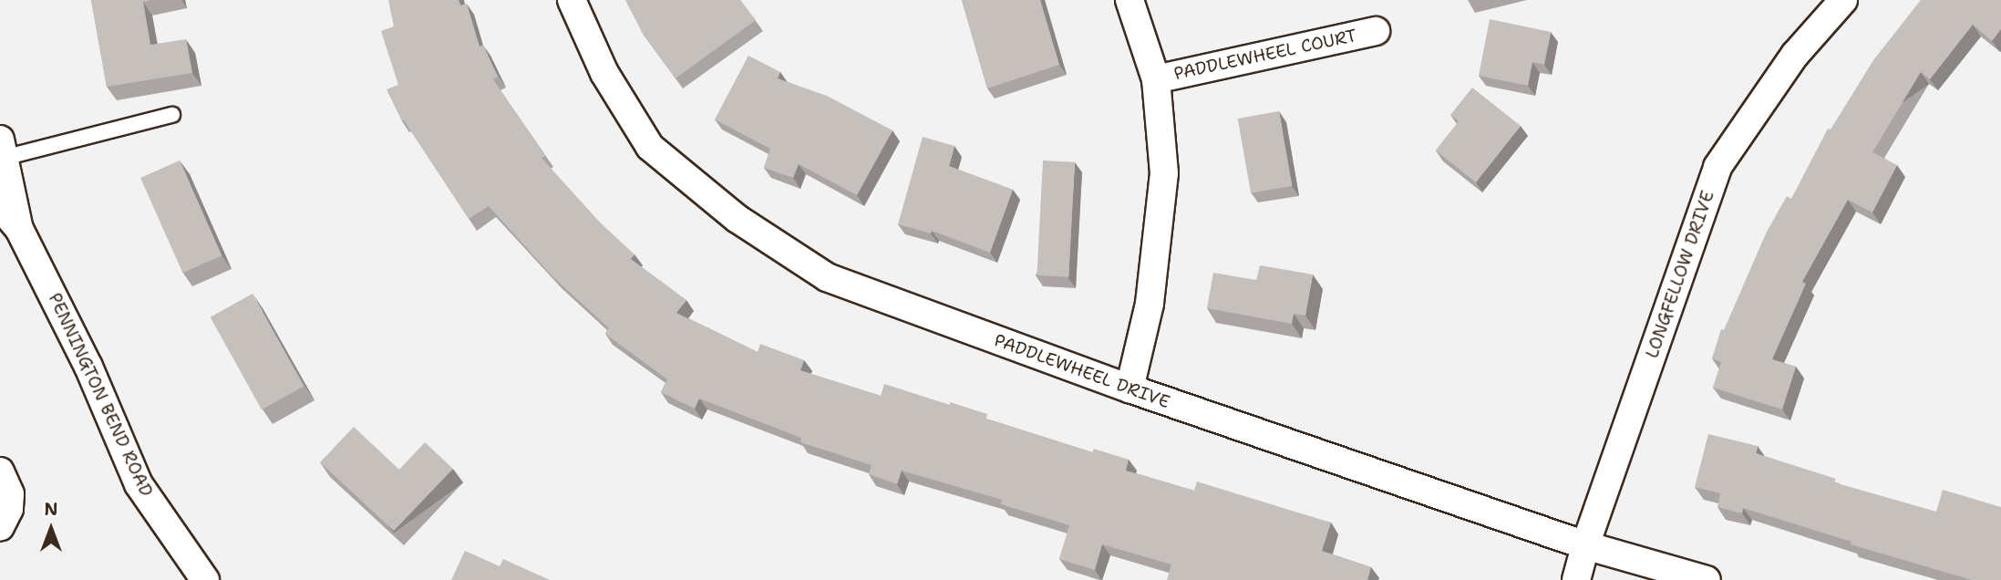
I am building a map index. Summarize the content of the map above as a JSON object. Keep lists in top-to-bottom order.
{
  "streets": {
    "street": [
      "PADDLEWHEEL COURT",
      "LONGFELLOW DRIVE",
      "PADDLEWHEEL DRIVE",
      "PENNINGTON BEND ROAD"
    ]
  },
  "crossings": [
    ["LONGFELLOW DRIVE", "PADDLEWHEEL DRIVE"]
  ],
  "north": "top"
}
